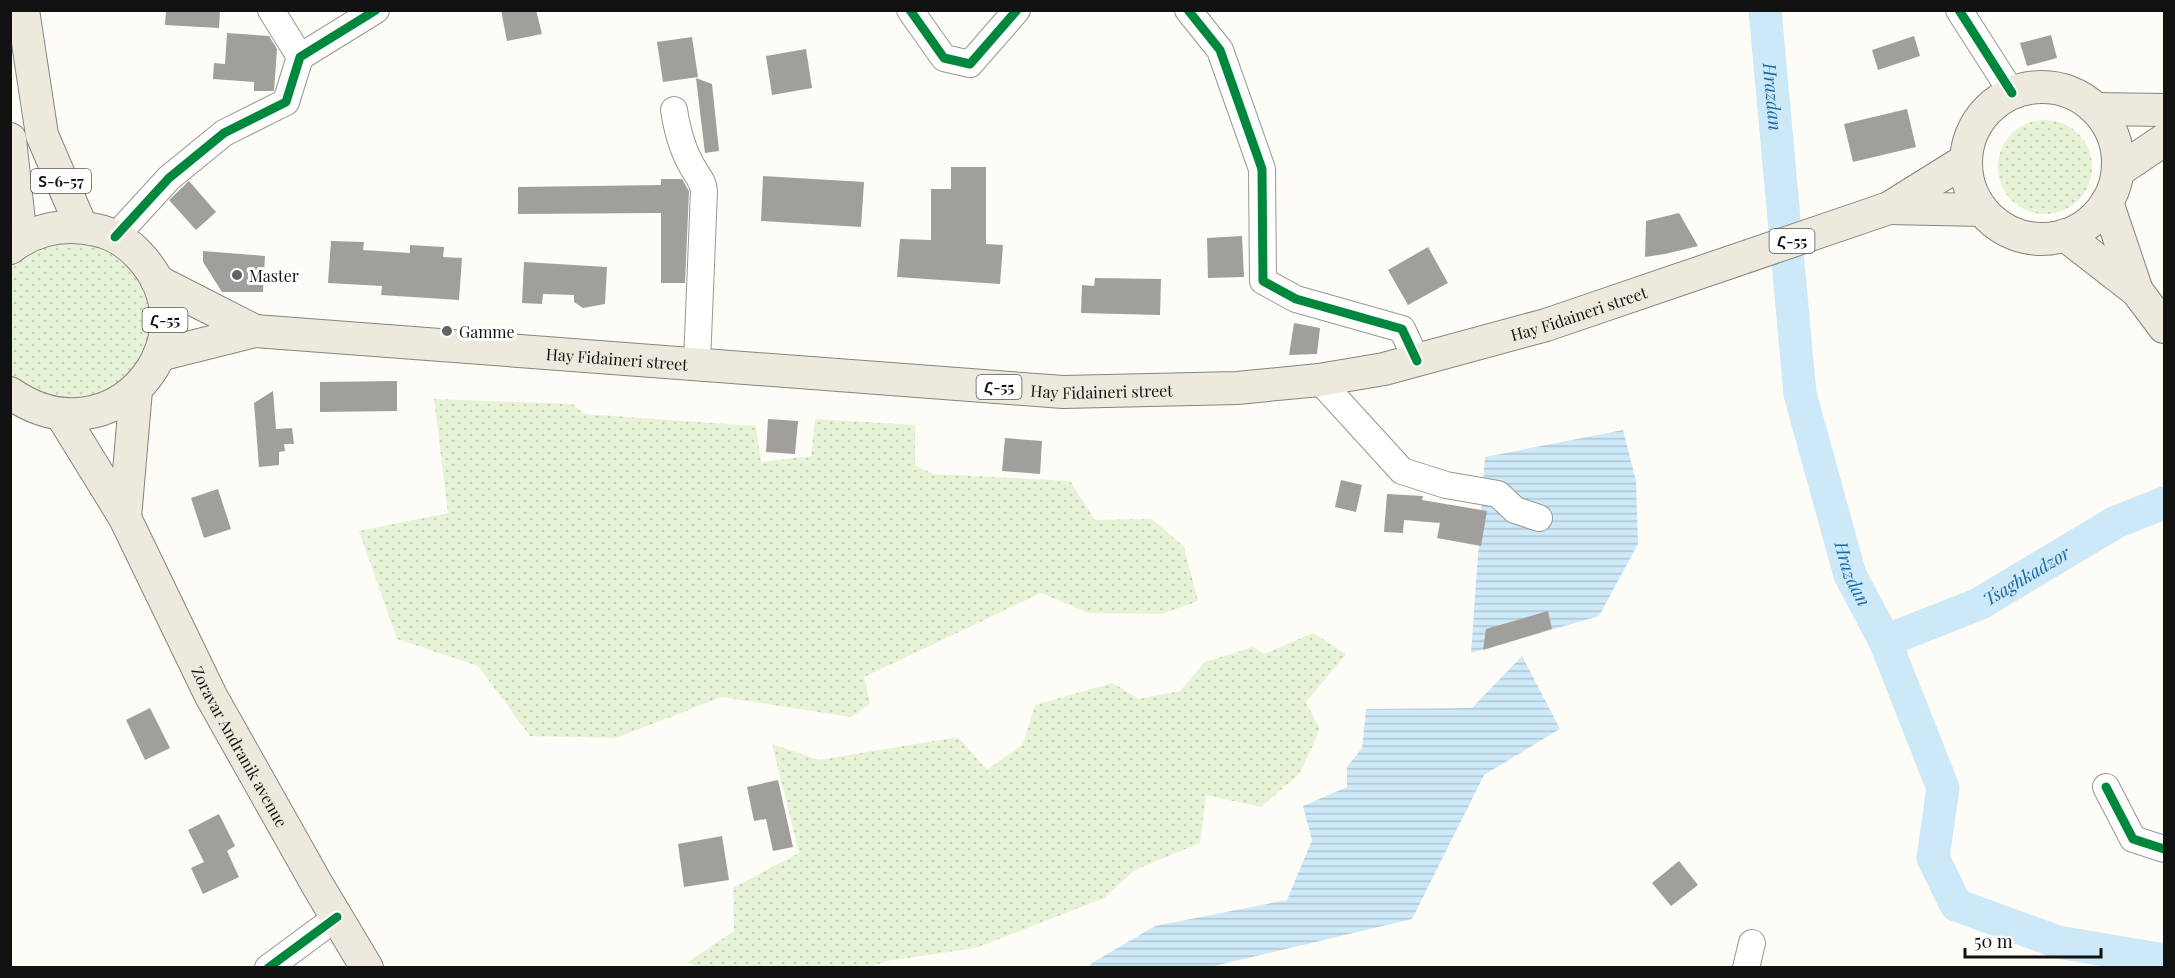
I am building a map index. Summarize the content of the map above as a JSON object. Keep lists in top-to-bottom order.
{
  "streets": {
    "main road": [
      "Տ-6-57",
      "Հ-55",
      "Hay Fidaineri street",
      "Zoravar Andranik avenue"
    ]
  },
  "crossings": [
    ["Տ-6-57", "Հ-55"],
    ["Հ-55", "Hay Fidaineri street"],
    ["Հ-55", "Zoravar Andranik avenue"]
  ],
  "water": ["Hrazdan", "Tsaghkadzor"],
  "places": ["Master", "Gamme"],
  "scale_bar": "50 m"
}
